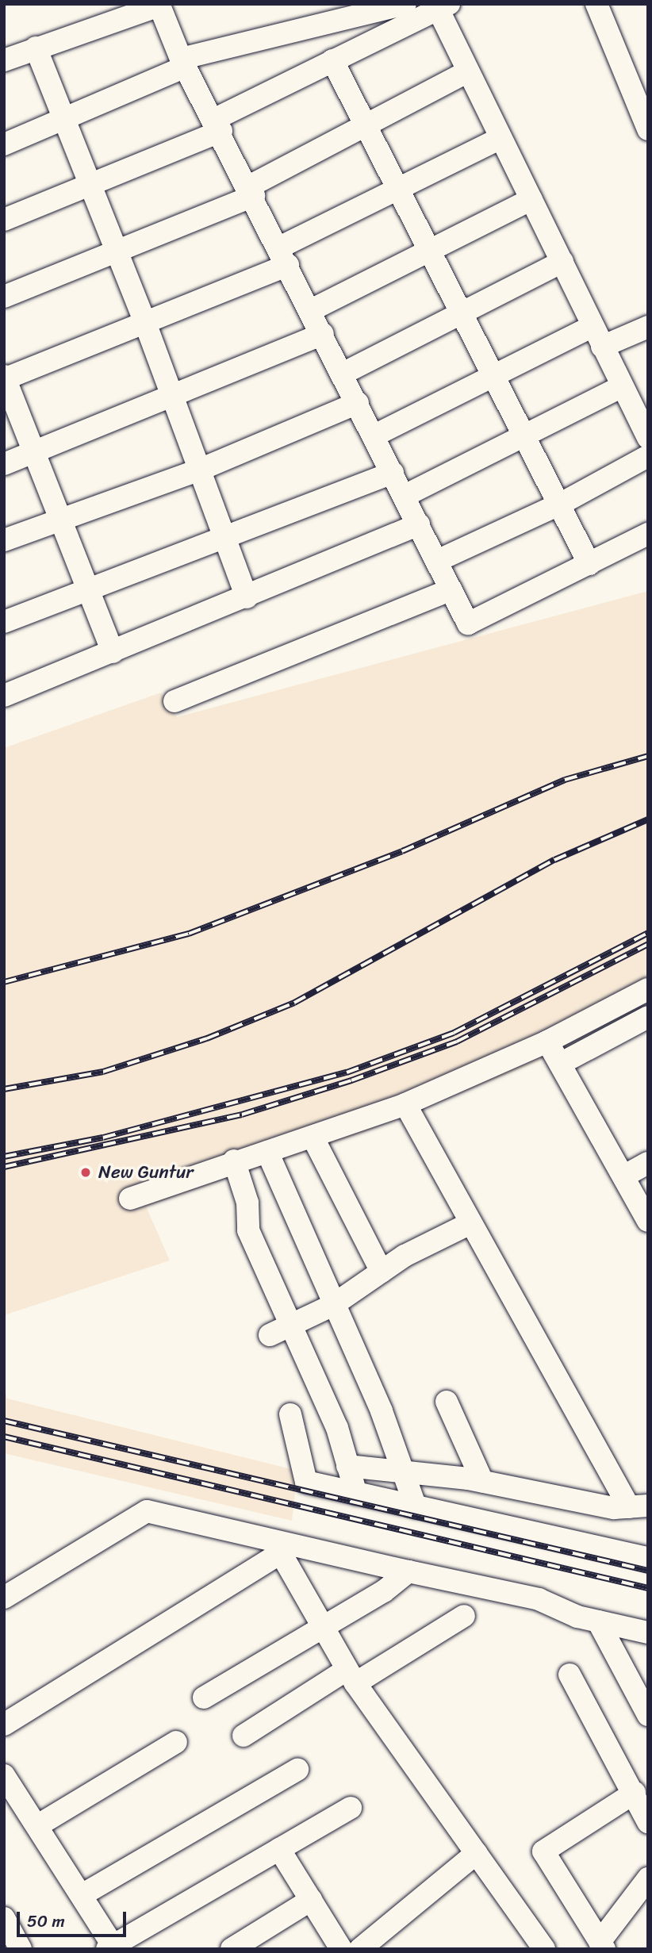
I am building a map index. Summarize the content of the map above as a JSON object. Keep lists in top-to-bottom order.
{
  "places": ["New Guntur"],
  "scale_bar": "50 m"
}
